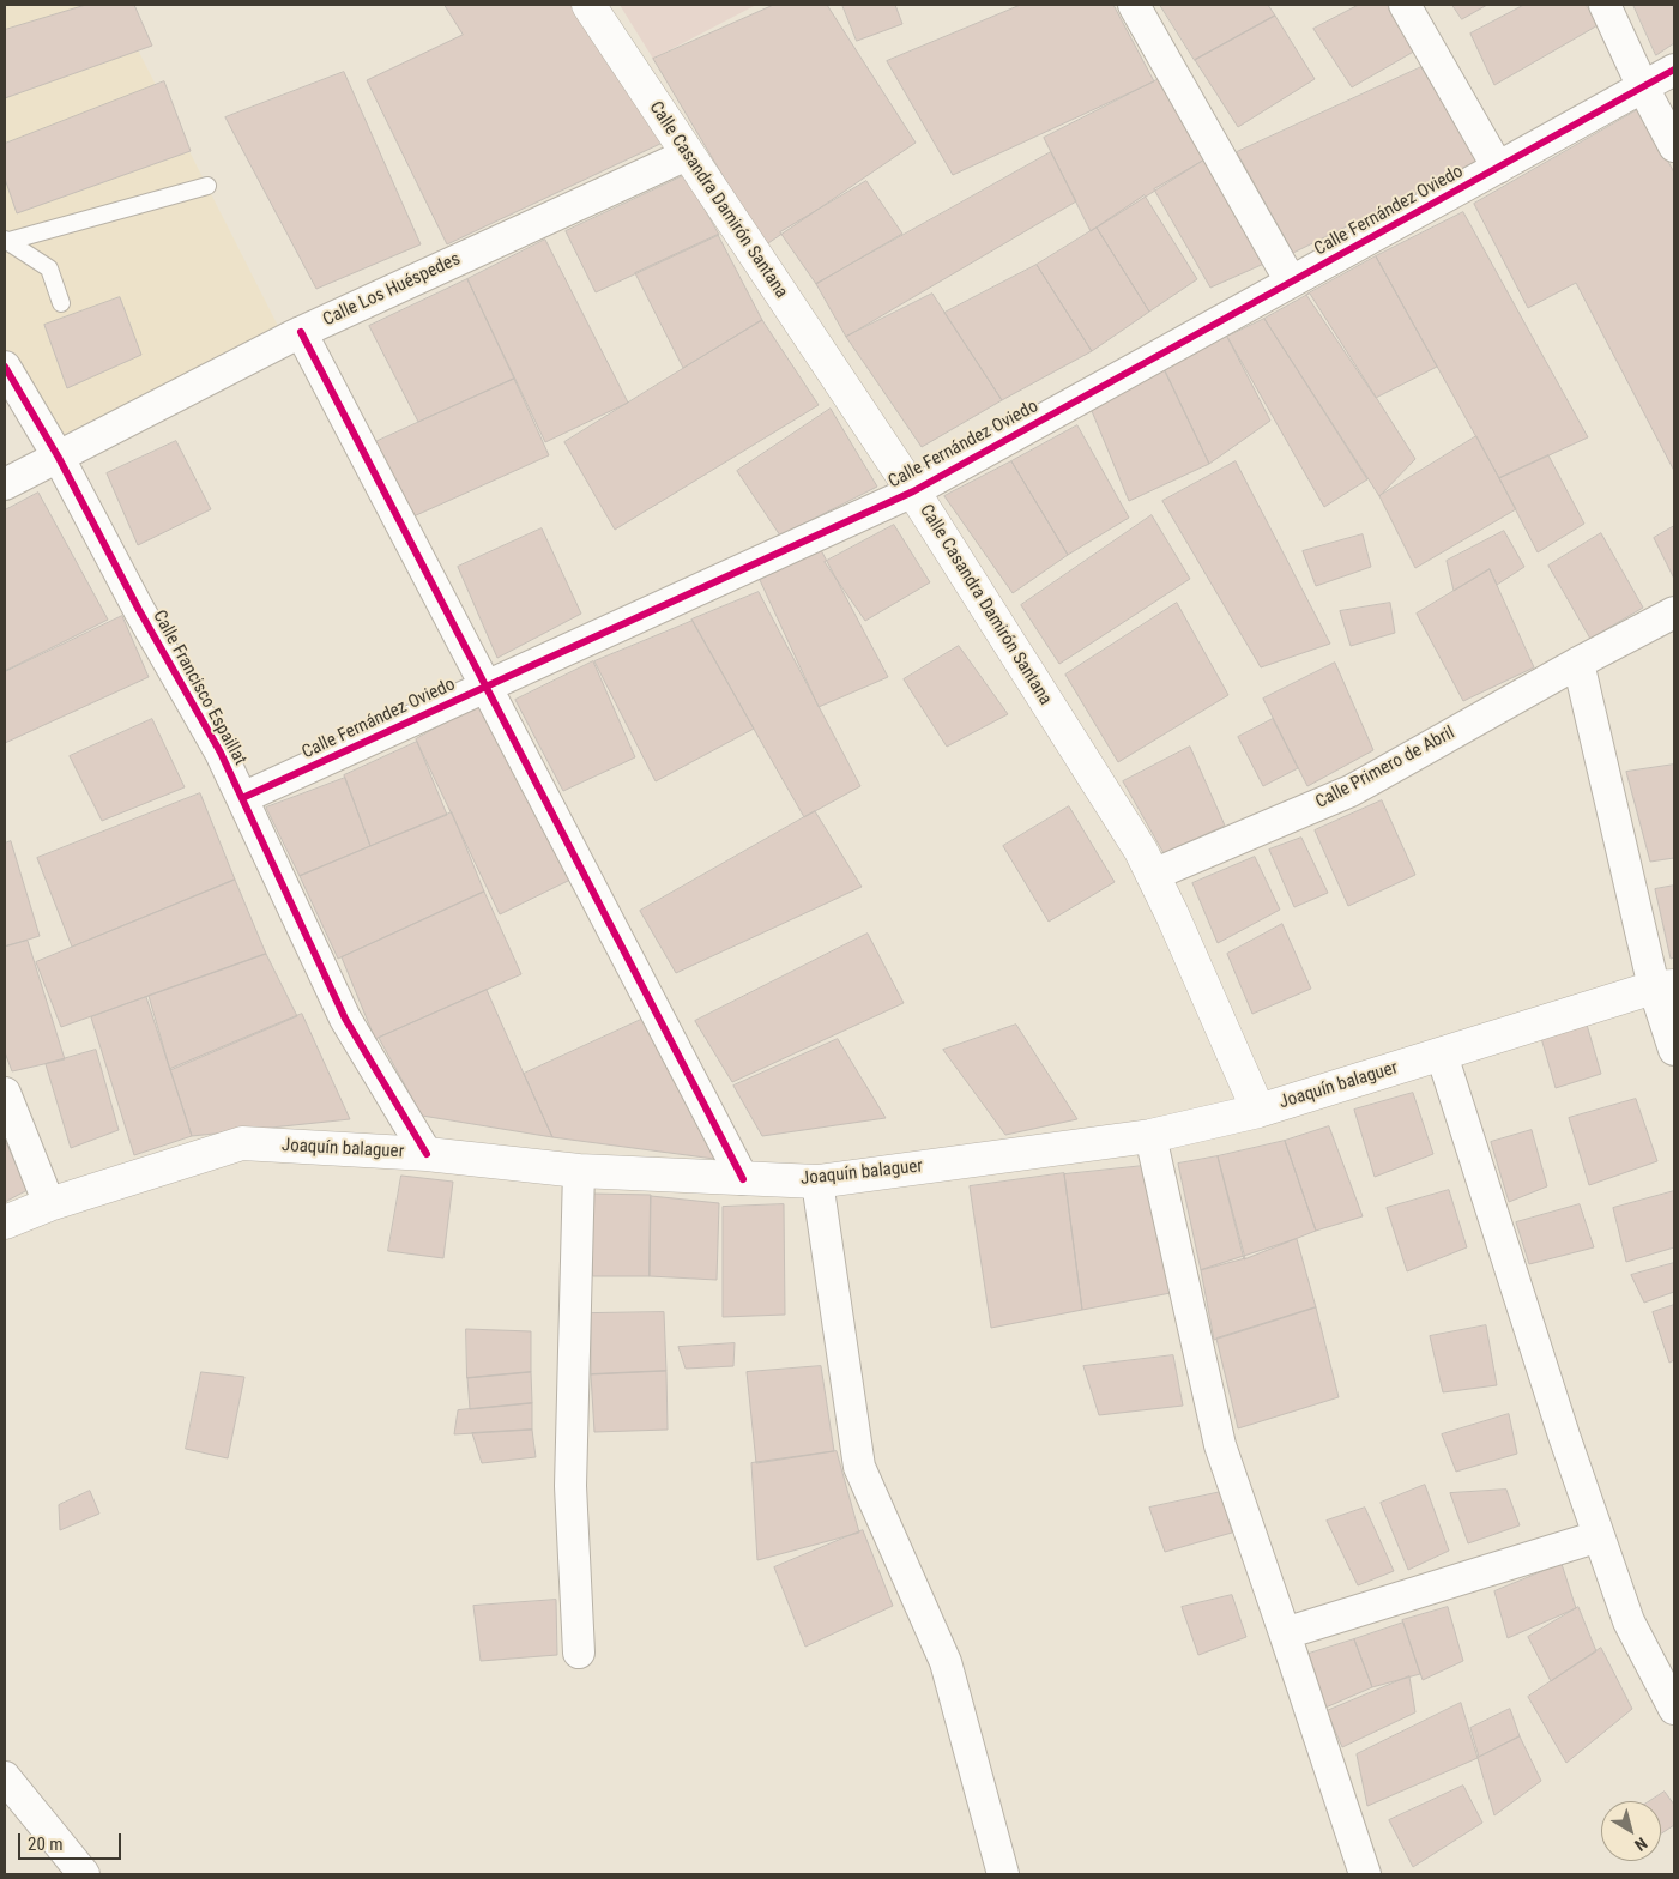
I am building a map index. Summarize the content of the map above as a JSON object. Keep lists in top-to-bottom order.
{
  "streets": {
    "main road": ["Calle Casandra Damirón Santana", "Joaquín balaguer"],
    "street": [
      "Calle Fernández Oviedo",
      "Calle Los Huéspedes",
      "Calle Francisco Espaillat",
      "Calle Primero de Abril"
    ]
  },
  "crossings": [
    ["Calle Casandra Damirón Santana", "Calle Fernández Oviedo"],
    ["Calle Casandra Damirón Santana", "Calle Los Huéspedes"],
    ["Calle Casandra Damirón Santana", "Calle Primero de Abril"],
    ["Calle Casandra Damirón Santana", "Joaquín balaguer"],
    ["Calle Fernández Oviedo", "Calle Francisco Espaillat"],
    ["Calle Los Huéspedes", "Calle Francisco Espaillat"],
    ["Calle Francisco Espaillat", "Joaquín balaguer"]
  ],
  "scale_bar": "20 m",
  "north": "bottom right"
}
